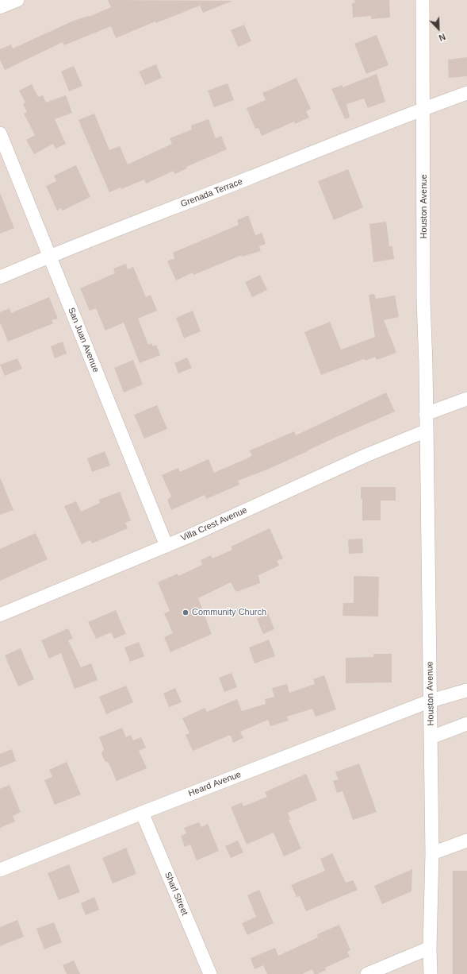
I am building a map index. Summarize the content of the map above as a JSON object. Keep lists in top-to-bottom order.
{
  "streets": {
    "street": [
      "Grenada Terrace",
      "Houston Avenue",
      "San Juan Avenue",
      "Villa Crest Avenue",
      "Heard Avenue",
      "Sharl Street"
    ]
  },
  "crossings": [
    ["Grenada Terrace", "Houston Avenue"],
    ["Grenada Terrace", "San Juan Avenue"],
    ["Houston Avenue", "Villa Crest Avenue"],
    ["Houston Avenue", "Heard Avenue"],
    ["San Juan Avenue", "Villa Crest Avenue"],
    ["Heard Avenue", "Sharl Street"]
  ],
  "places": ["Community Church"],
  "north": "bottom right"
}
